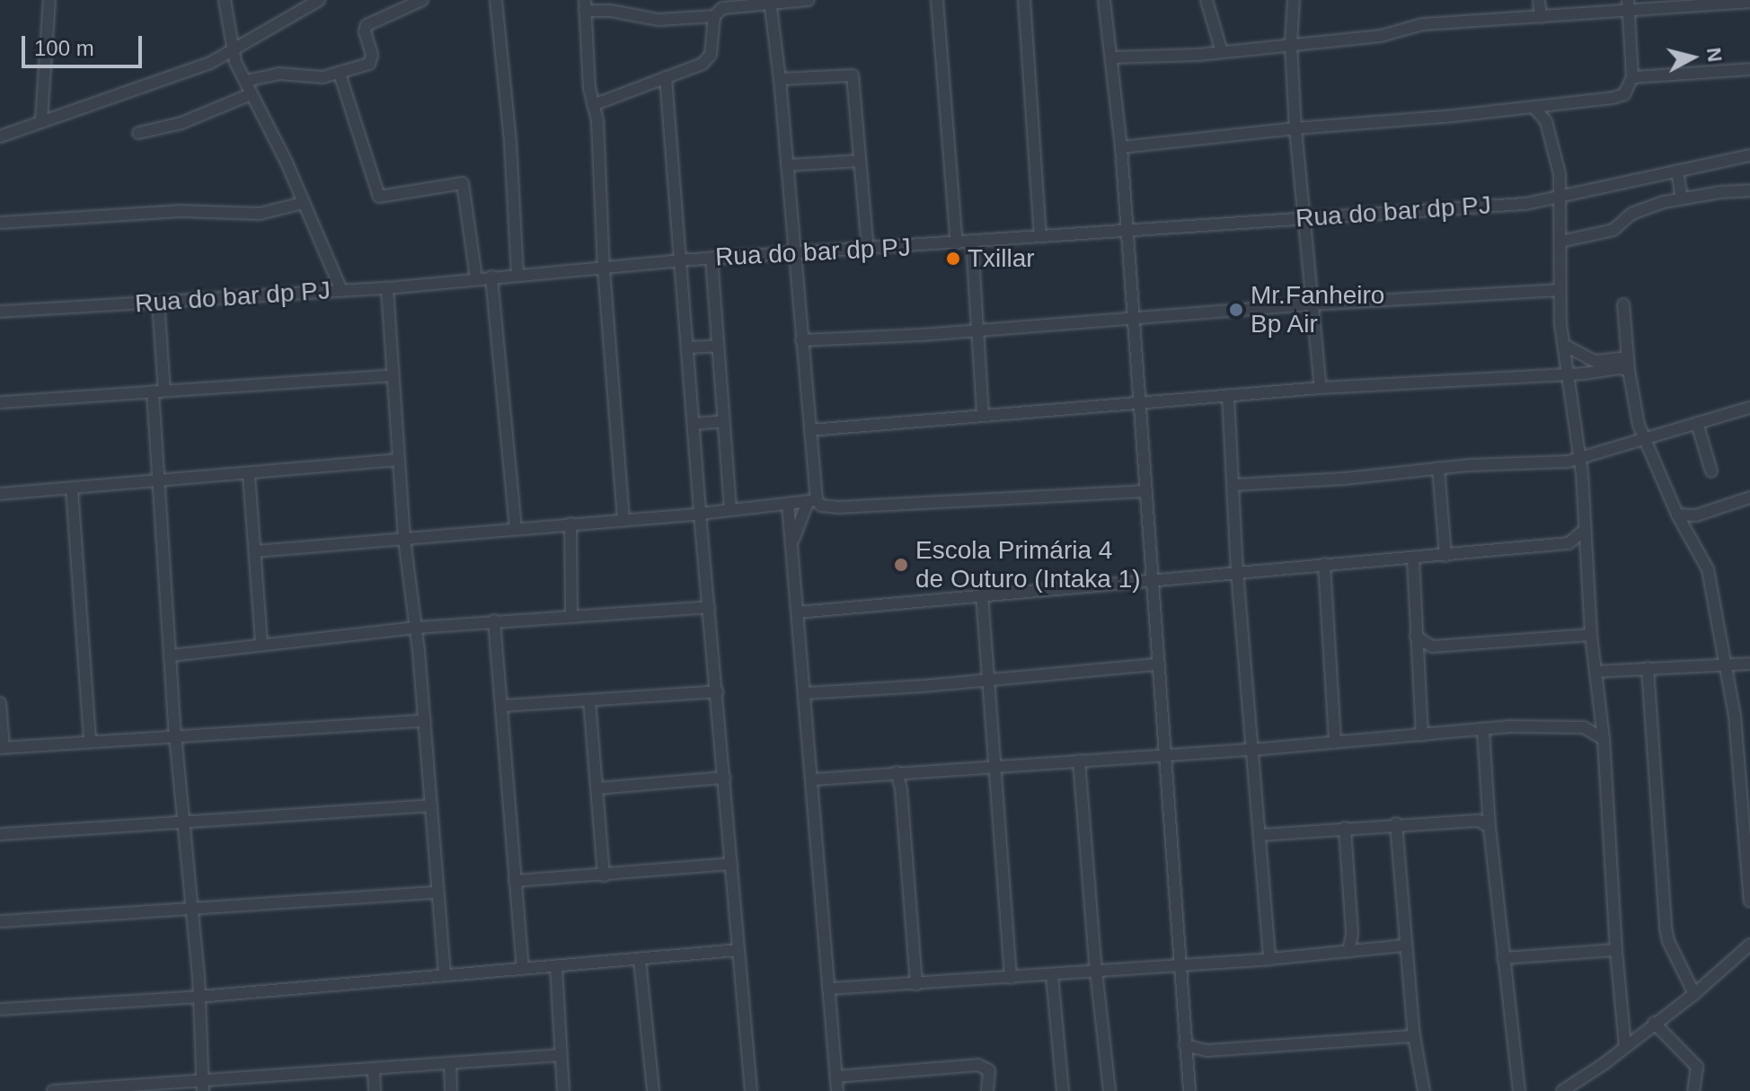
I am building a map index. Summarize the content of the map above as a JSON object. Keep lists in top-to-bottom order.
{
  "streets": {
    "street": ["Rua do bar dp PJ"]
  },
  "places": ["Txillar", "Mr.Fanheiro Bp Air", "Escola Primária 4 de Outuro (Intaka 1)"],
  "scale_bar": "100 m",
  "north": "right"
}
